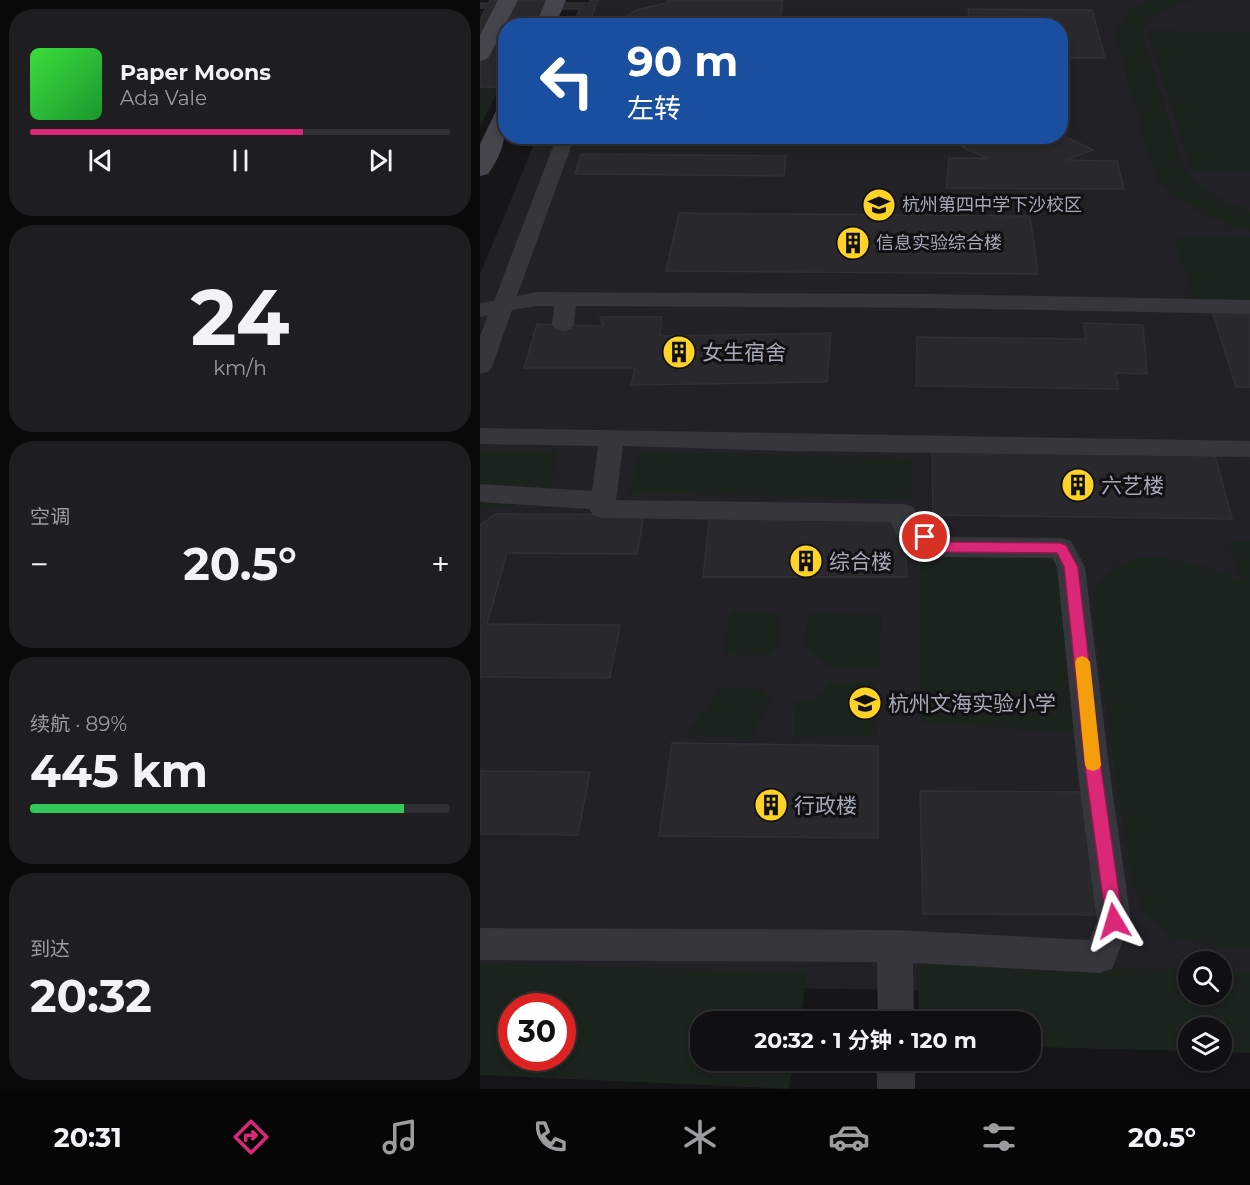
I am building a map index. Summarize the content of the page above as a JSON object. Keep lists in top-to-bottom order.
{
  "places": {
    "school or university": ["杭州第四中学下沙校区", "杭州文海实验小学"],
    "building": [
      "信息实验综合楼",
      "女生宿舍",
      "六艺楼",
      "综合楼",
      "行政楼"
    ]
  },
  "page": {
    "turn": ["90 m", "左转"],
    "song": ["Paper Moons", "Ada Vale"],
    "tile": [
      ["24", "km/h"],
      "空调",
      ["续航 · 89%", "445 km"],
      ["到达", "20:32"]
    ],
    "heat": ["−", "20.5°", "+"],
    "limit": "30",
    "trip": "20:32 · 1 分钟 · 120 m",
    "tabs": ["20:31", "20.5°"]
  }
}
